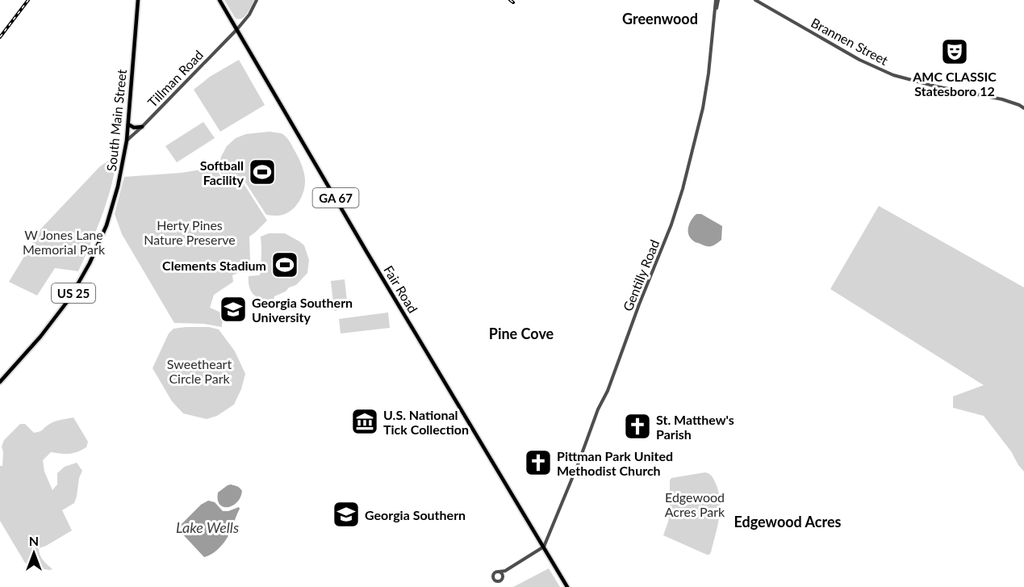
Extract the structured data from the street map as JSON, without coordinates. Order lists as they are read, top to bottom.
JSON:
{
  "streets": {
    "main road": [
      "South Main Street",
      "GA 67",
      "Fair Road",
      "US 25"
    ],
    "street": ["Brannen Street", "Tillman Road", "Gentilly Road"]
  },
  "crossings": [
    ["Tillman Road", "South Main Street"],
    ["Tillman Road", "Fair Road"],
    ["Gentilly Road", "Fair Road"]
  ],
  "districts": ["Greenwood", "Pine Cove", "Edgewood Acres"],
  "water": ["Lake Wells"],
  "parks": [
    "Herty Pines Nature Preserve",
    "W Jones Lane Memorial Park",
    "Sweetheart Circle Park",
    "Edgewood Acres Park"
  ],
  "places": {
    "theatre": ["AMC CLASSIC Statesboro 12"],
    "sports": ["Softball Facility", "Clements Stadium"],
    "school or university": ["Georgia Southern University", "Georgia Southern"],
    "museum": ["U.S. National Tick Collection"],
    "church": ["St. Matthew's Parish", "Pittman Park United Methodist Church"]
  },
  "north": "top"
}
